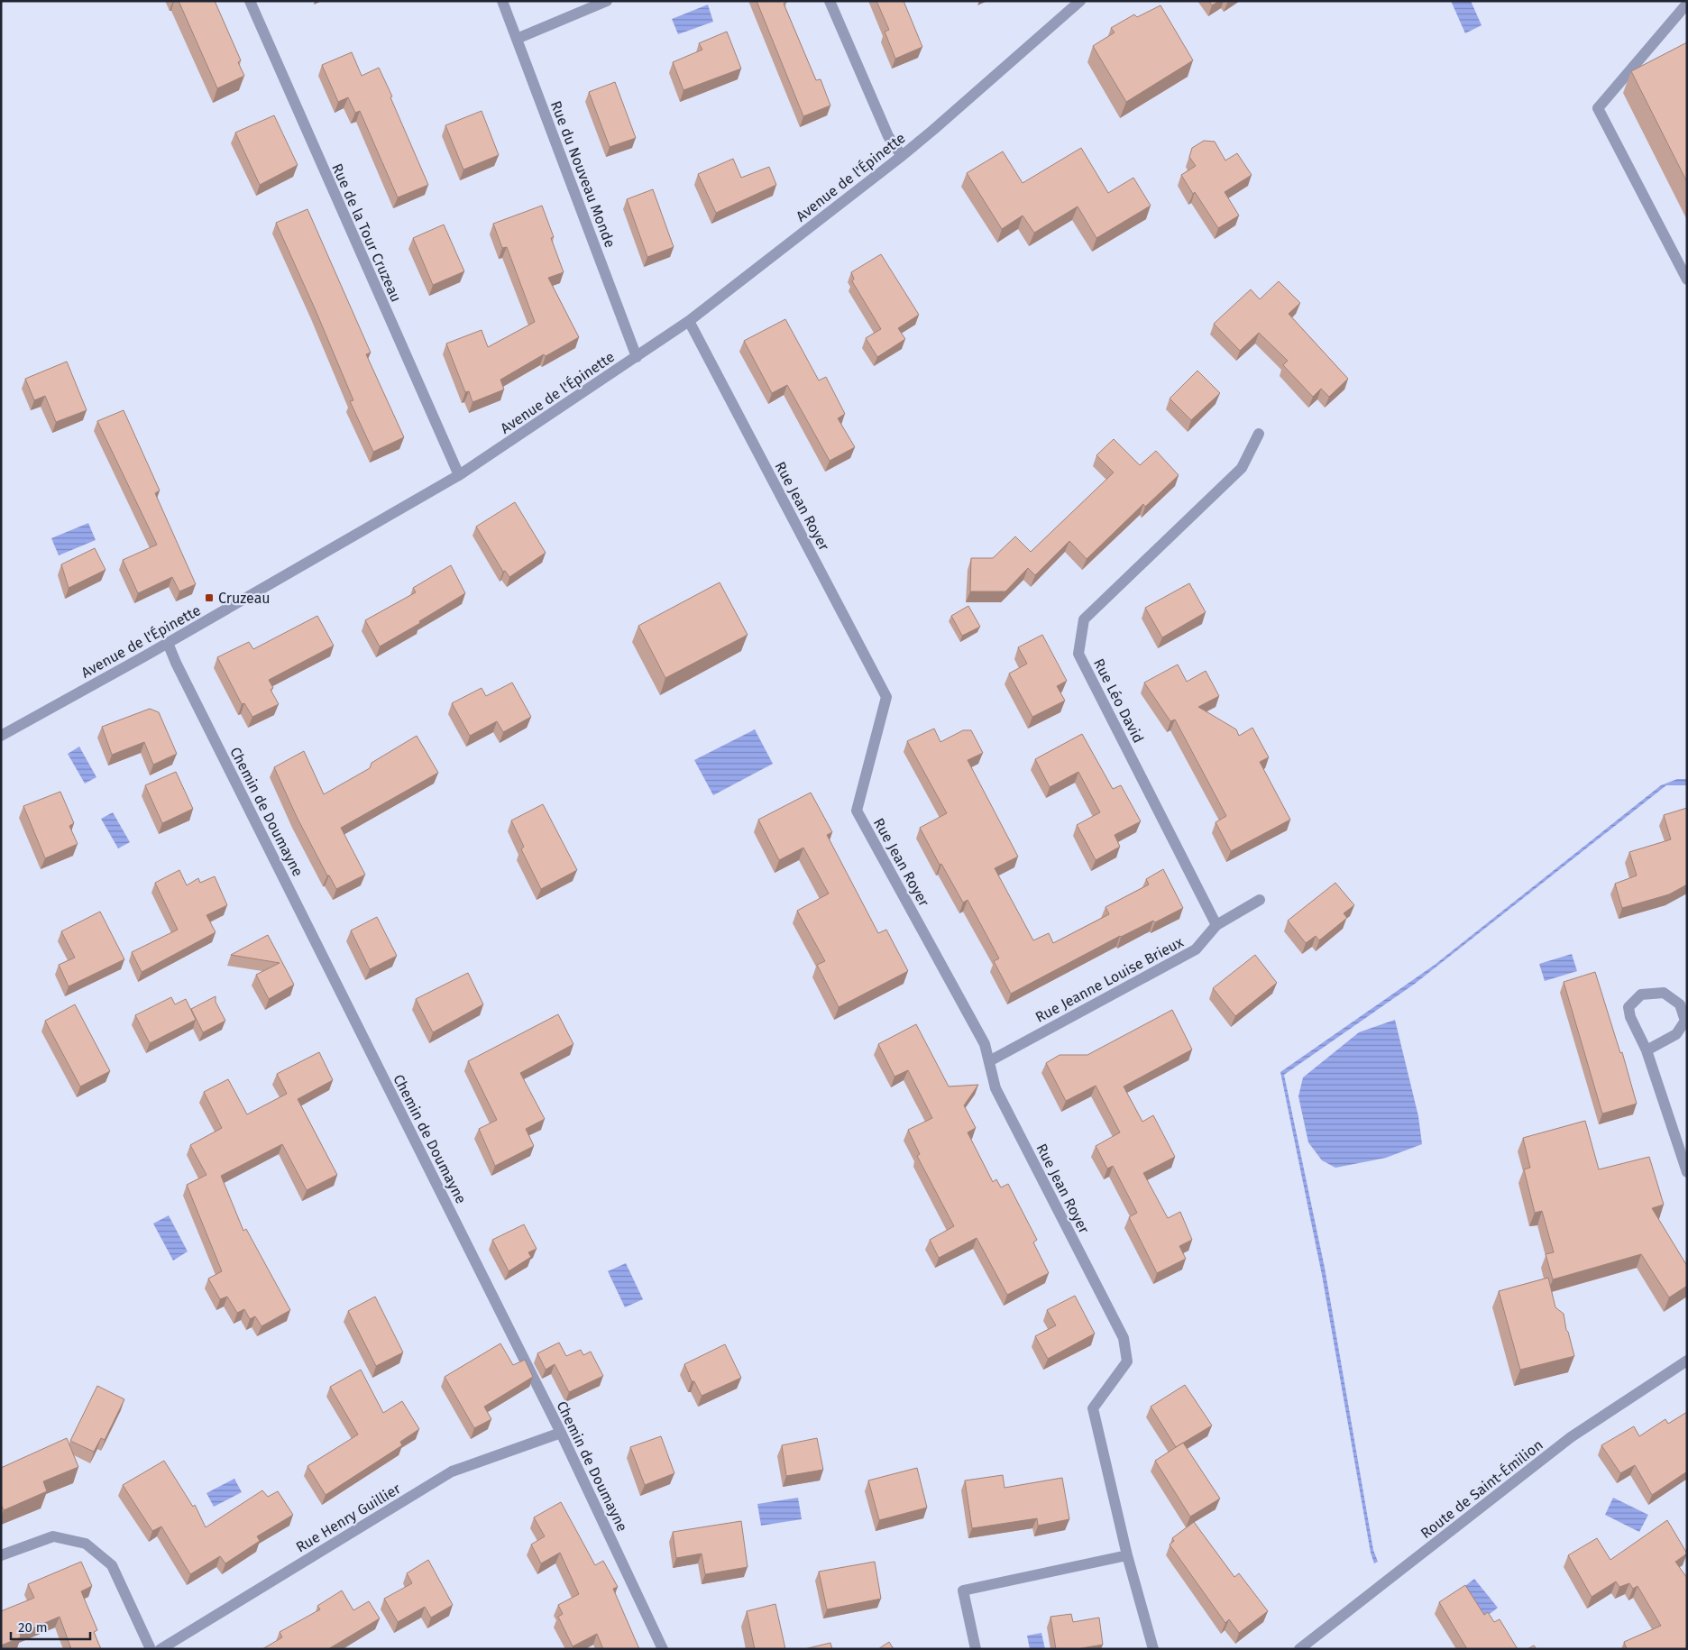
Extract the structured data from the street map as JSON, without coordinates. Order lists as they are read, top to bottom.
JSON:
{
  "streets": {
    "street": [
      "Rue du Nouveau Monde",
      "Avenue de l'Épinette",
      "Rue de la Tour Cruzeau",
      "Rue Jean Royer",
      "Rue Léo David",
      "Chemin de Doumayne",
      "Rue Jeanne Louise Brieux",
      "Route de Saint-Émilion",
      "Rue Henry Guillier"
    ]
  },
  "crossings": [
    ["Rue du Nouveau Monde", "Avenue de l'Épinette"],
    ["Avenue de l'Épinette", "Rue de la Tour Cruzeau"],
    ["Avenue de l'Épinette", "Rue Jean Royer"],
    ["Avenue de l'Épinette", "Chemin de Doumayne"],
    ["Rue Jean Royer", "Rue Jeanne Louise Brieux"],
    ["Rue Léo David", "Rue Jeanne Louise Brieux"],
    ["Chemin de Doumayne", "Rue Henry Guillier"]
  ],
  "places": {
    "transit": ["Cruzeau"]
  },
  "scale_bar": "20 m"
}
